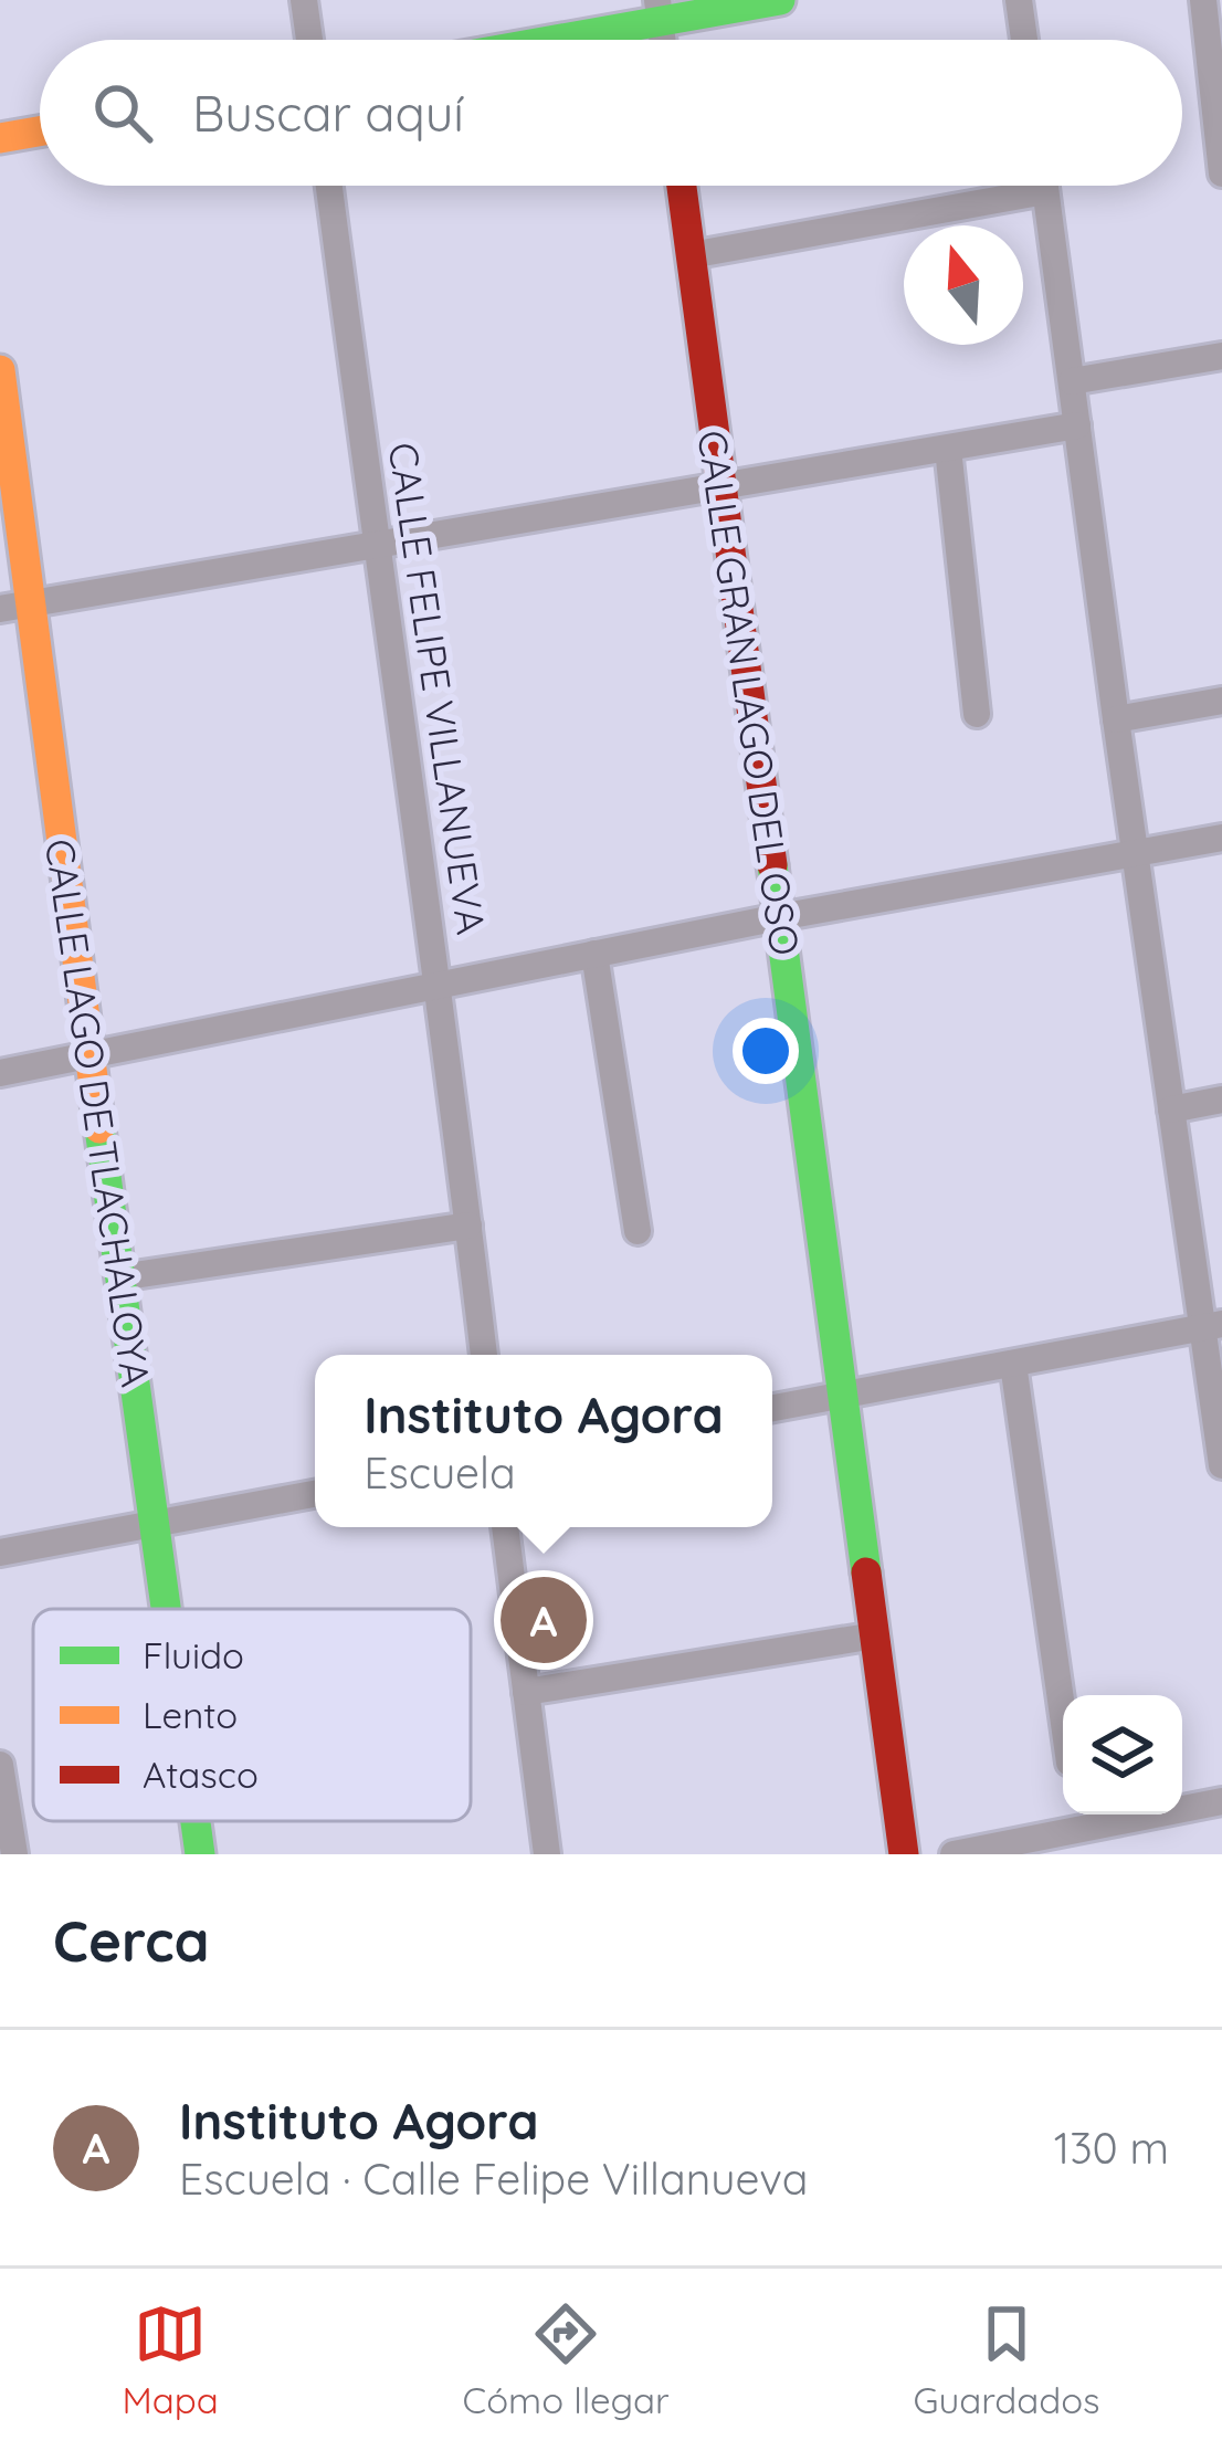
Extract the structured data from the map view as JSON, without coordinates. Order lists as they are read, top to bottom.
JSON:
{
  "streets": {
    "street": ["CALLE FELIPE VILLANUEVA", "CALLE GRAN LAGO DEL OSO", "CALLE LAGO DE TLACHALOYA"]
  },
  "legend": ["Fluido", "Lento", "Atasco"],
  "north": "top",
  "page": {
    "search": "Buscar aquí",
    "popup": ["Instituto Agora", "Escuela"],
    "pins": "A",
    "heading": "Cerca",
    "list": [
      {
        "mark": "A",
        "name": "Instituto Agora",
        "note": "Escuela · Calle Felipe Villanueva",
        "value": "130 m"
      }
    ],
    "nav": ["Mapa", "Cómo llegar", "Guardados"]
  }
}
